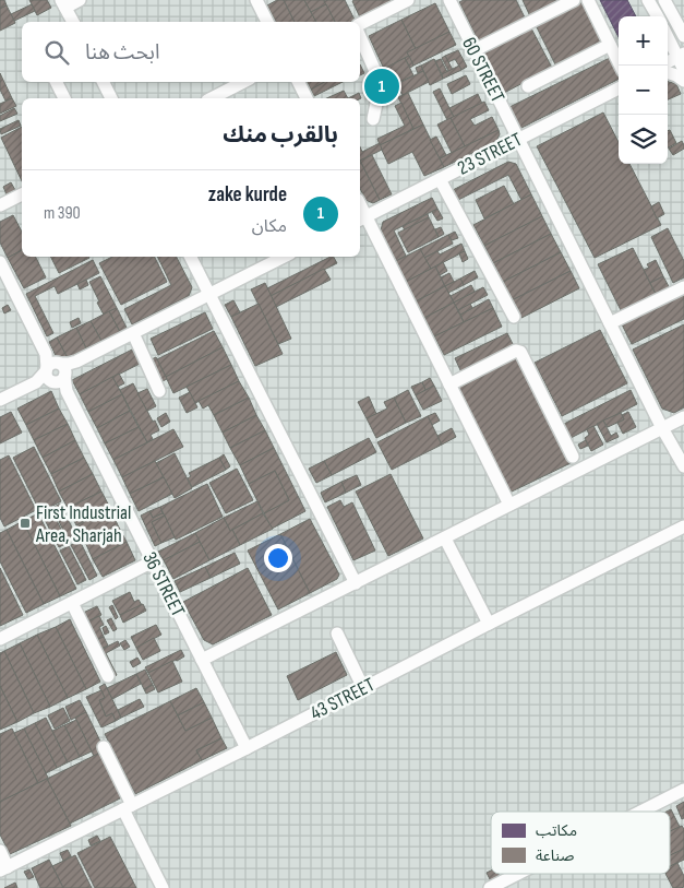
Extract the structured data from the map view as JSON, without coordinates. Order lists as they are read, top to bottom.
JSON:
{
  "streets": {
    "street": [
      "60 STREET",
      "23 STREET",
      "36 STREET",
      "43 STREET"
    ]
  },
  "crossings": [
    ["60 STREET", "23 STREET"],
    ["36 STREET", "43 STREET"]
  ],
  "places": {
    "transit": ["First Industrial Area, Sharjah"]
  },
  "legend": ["مكاتب", "صناعة"],
  "page": {
    "map_buttons": ["+", "−"],
    "search": "ابحث هنا",
    "pins": "1",
    "heading": "بالقرب منك",
    "list": [
      {
        "mark": "1",
        "name": "zake kurde",
        "note": "مكان",
        "value": "390 m"
      }
    ]
  }
}
